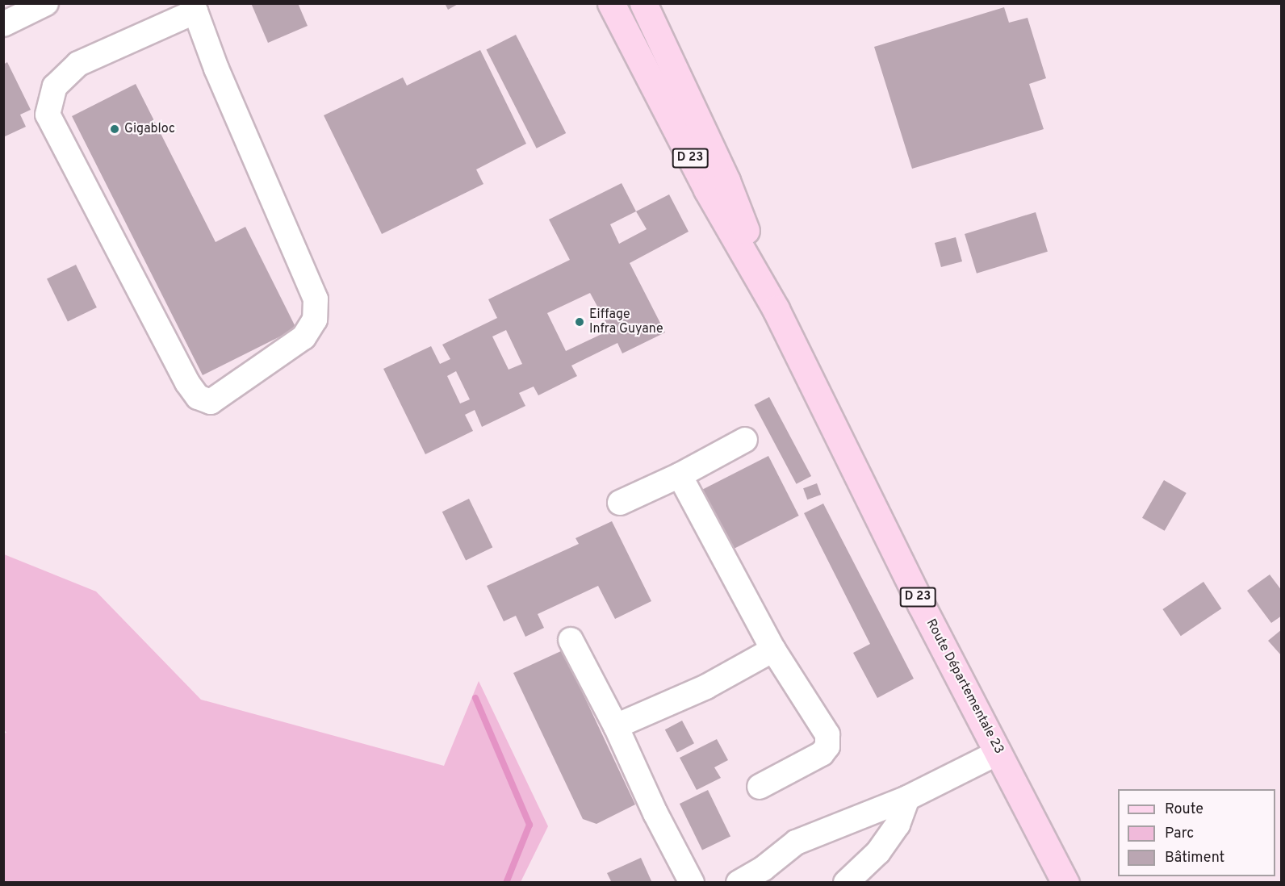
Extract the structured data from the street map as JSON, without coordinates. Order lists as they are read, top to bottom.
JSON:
{
  "streets": {
    "main road": ["D 23", "Route Départementale 23"]
  },
  "crossings": [
    ["D 23", "Route Départementale 23"]
  ],
  "places": ["Gigabloc", "Eiffage Infra Guyane"],
  "legend": ["Route", "Parc", "Bâtiment"]
}
